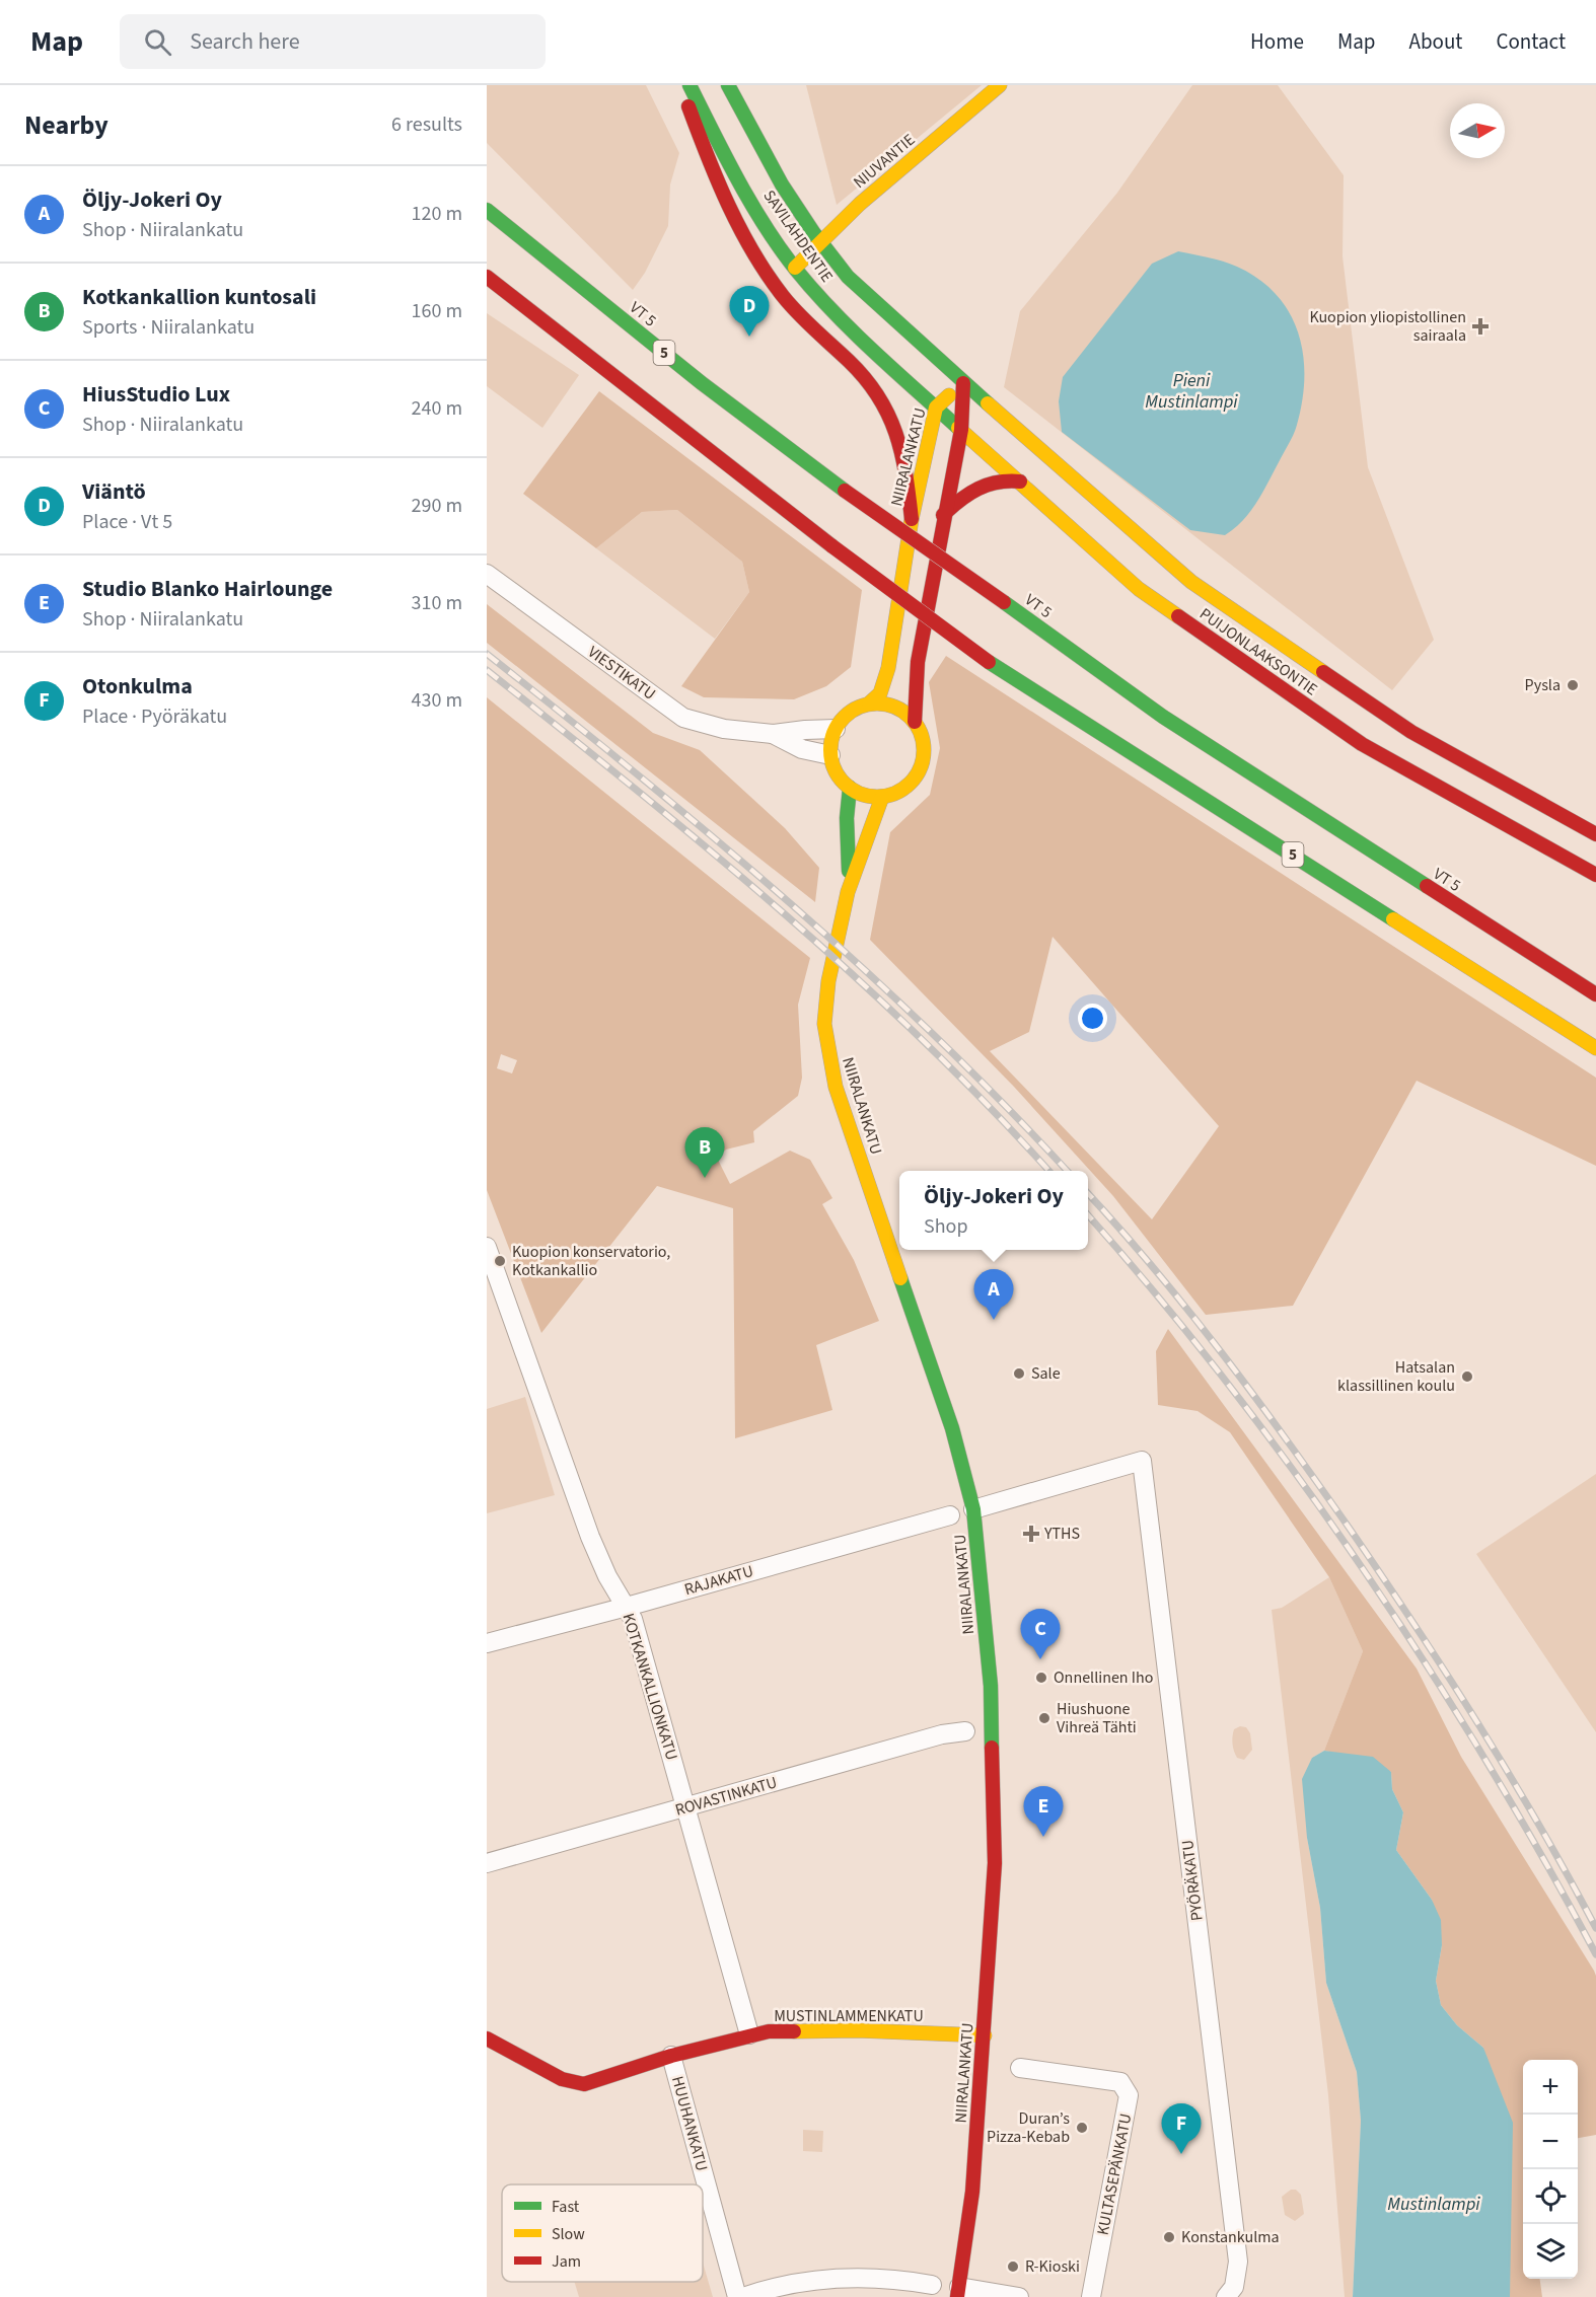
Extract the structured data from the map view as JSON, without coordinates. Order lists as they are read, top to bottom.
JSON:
{
  "streets": {
    "main road": [
      "NIUVANTIE",
      "SAVILAHDENTIE",
      "VT 5",
      "5",
      "NIIRALANKATU",
      "PUIJONLAAKSONTIE",
      "MUSTINLAMMENKATU"
    ],
    "street": [
      "VIESTIKATU",
      "RAJAKATU",
      "KOTKANKALLIONKATU",
      "ROVASTINKATU",
      "PYÖRÄKATU",
      "HUUHANKATU",
      "KULTASEPÄNKATU"
    ]
  },
  "crossings": [
    ["NIUVANTIE", "SAVILAHDENTIE"],
    ["SAVILAHDENTIE", "NIIRALANKATU"],
    ["SAVILAHDENTIE", "PUIJONLAAKSONTIE"],
    ["NIIRALANKATU", "PUIJONLAAKSONTIE"],
    ["NIIRALANKATU", "VIESTIKATU"],
    ["NIIRALANKATU", "PYÖRÄKATU"],
    ["NIIRALANKATU", "MUSTINLAMMENKATU"],
    ["RAJAKATU", "KOTKANKALLIONKATU"],
    ["KOTKANKALLIONKATU", "ROVASTINKATU"],
    ["KOTKANKALLIONKATU", "MUSTINLAMMENKATU"],
    ["MUSTINLAMMENKATU", "HUUHANKATU"]
  ],
  "water": ["Pieni Mustinlampi", "Mustinlampi"],
  "places": {
    "health": ["Kuopion yliopistollinen sairaala", "YTHS"],
    "other": [
      "Pysla",
      "Kuopion konservatorio, Kotkankallio",
      "Sale",
      "Hatsalan klassillinen koulu",
      "Onnellinen Iho",
      "Hiushuone Vihreä Tähti",
      "Duran’s Pizza-Kebab",
      "Konstankulma",
      "R-Kioski"
    ]
  },
  "legend": ["Fast", "Slow", "Jam"],
  "north": "right",
  "page": {
    "header": "Map",
    "search": "Search here",
    "nav": [
      "Home",
      "Map",
      "About",
      "Contact"
    ],
    "heading": ["Nearby", "6 results"],
    "list": [
      {
        "mark": "A",
        "name": "Öljy-Jokeri Oy",
        "note": "Shop · Niiralankatu",
        "value": "120 m"
      },
      {
        "mark": "B",
        "name": "Kotkankallion kuntosali",
        "note": "Sports · Niiralankatu",
        "value": "160 m"
      },
      {
        "mark": "C",
        "name": "HiusStudio Lux",
        "note": "Shop · Niiralankatu",
        "value": "240 m"
      },
      {
        "mark": "D",
        "name": "Viäntö",
        "note": "Place · Vt 5",
        "value": "290 m"
      },
      {
        "mark": "E",
        "name": "Studio Blanko Hairlounge",
        "note": "Shop · Niiralankatu",
        "value": "310 m"
      },
      {
        "mark": "F",
        "name": "Otonkulma",
        "note": "Place · Pyöräkatu",
        "value": "430 m"
      }
    ],
    "pins": [
      "D",
      "B",
      "A",
      "C",
      "E",
      "F"
    ],
    "popup": ["Öljy-Jokeri Oy", "Shop"],
    "map_buttons": ["+", "−"]
  }
}
